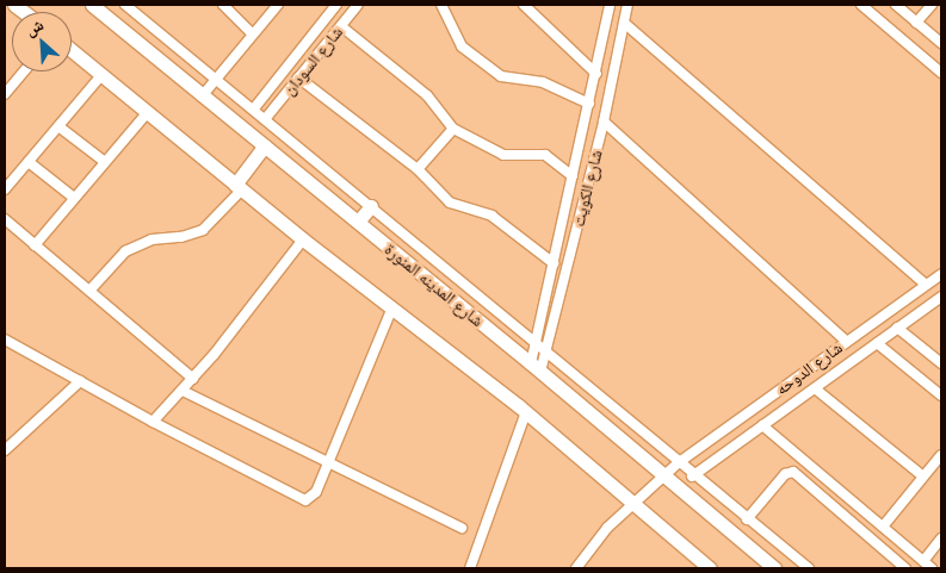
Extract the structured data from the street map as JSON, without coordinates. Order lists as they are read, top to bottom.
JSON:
{
  "streets": {
    "main road": ["شارع المدينه المنورة"],
    "street": ["شارع السودان", "شارع الكويت", "شارع الدوحه"]
  },
  "crossings": [
    ["شارع الكويت", "شارع المدينه المنورة"],
    ["شارع المدينه المنورة", "شارع الدوحه"]
  ],
  "north": "top left"
}
